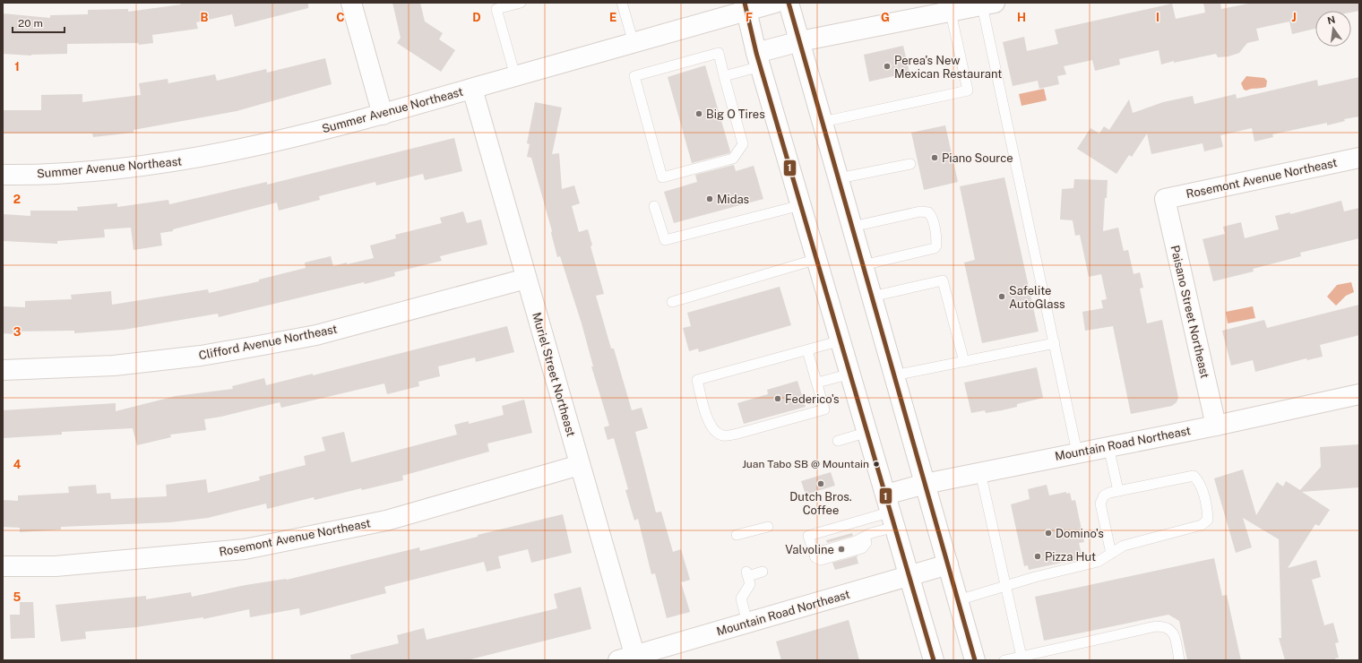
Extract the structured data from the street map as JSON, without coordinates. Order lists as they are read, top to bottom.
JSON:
{
  "streets": {
    "street": [
      "Summer Avenue Northeast",
      "Rosemont Avenue Northeast",
      "Paisano Street Northeast",
      "Clifford Avenue Northeast",
      "Muriel Street Northeast",
      "Mountain Road Northeast"
    ]
  },
  "crossings": [
    ["Summer Avenue Northeast", "Muriel Street Northeast"],
    ["Rosemont Avenue Northeast", "Paisano Street Northeast"],
    ["Rosemont Avenue Northeast", "Muriel Street Northeast"],
    ["Paisano Street Northeast", "Mountain Road Northeast"],
    ["Clifford Avenue Northeast", "Muriel Street Northeast"],
    ["Muriel Street Northeast", "Mountain Road Northeast"]
  ],
  "places": [
    "Perea's New Mexican Restaurant",
    "Big O Tires",
    "Piano Source",
    "Midas",
    "Safelite AutoGlass",
    "Federico's",
    "Juan Tabo SB @ Mountain",
    "Dutch Bros. Coffee",
    "Domino's",
    "Valvoline",
    "Pizza Hut"
  ],
  "lines": ["transit line 1"],
  "scale_bar": "20 m",
  "north": "top",
  "grid": {
    "columns": [
      "B",
      "C",
      "D",
      "E",
      "F",
      "G",
      "H",
      "I",
      "J"
    ],
    "rows": [
      "1",
      "2",
      "3",
      "4",
      "5"
    ]
  }
}
